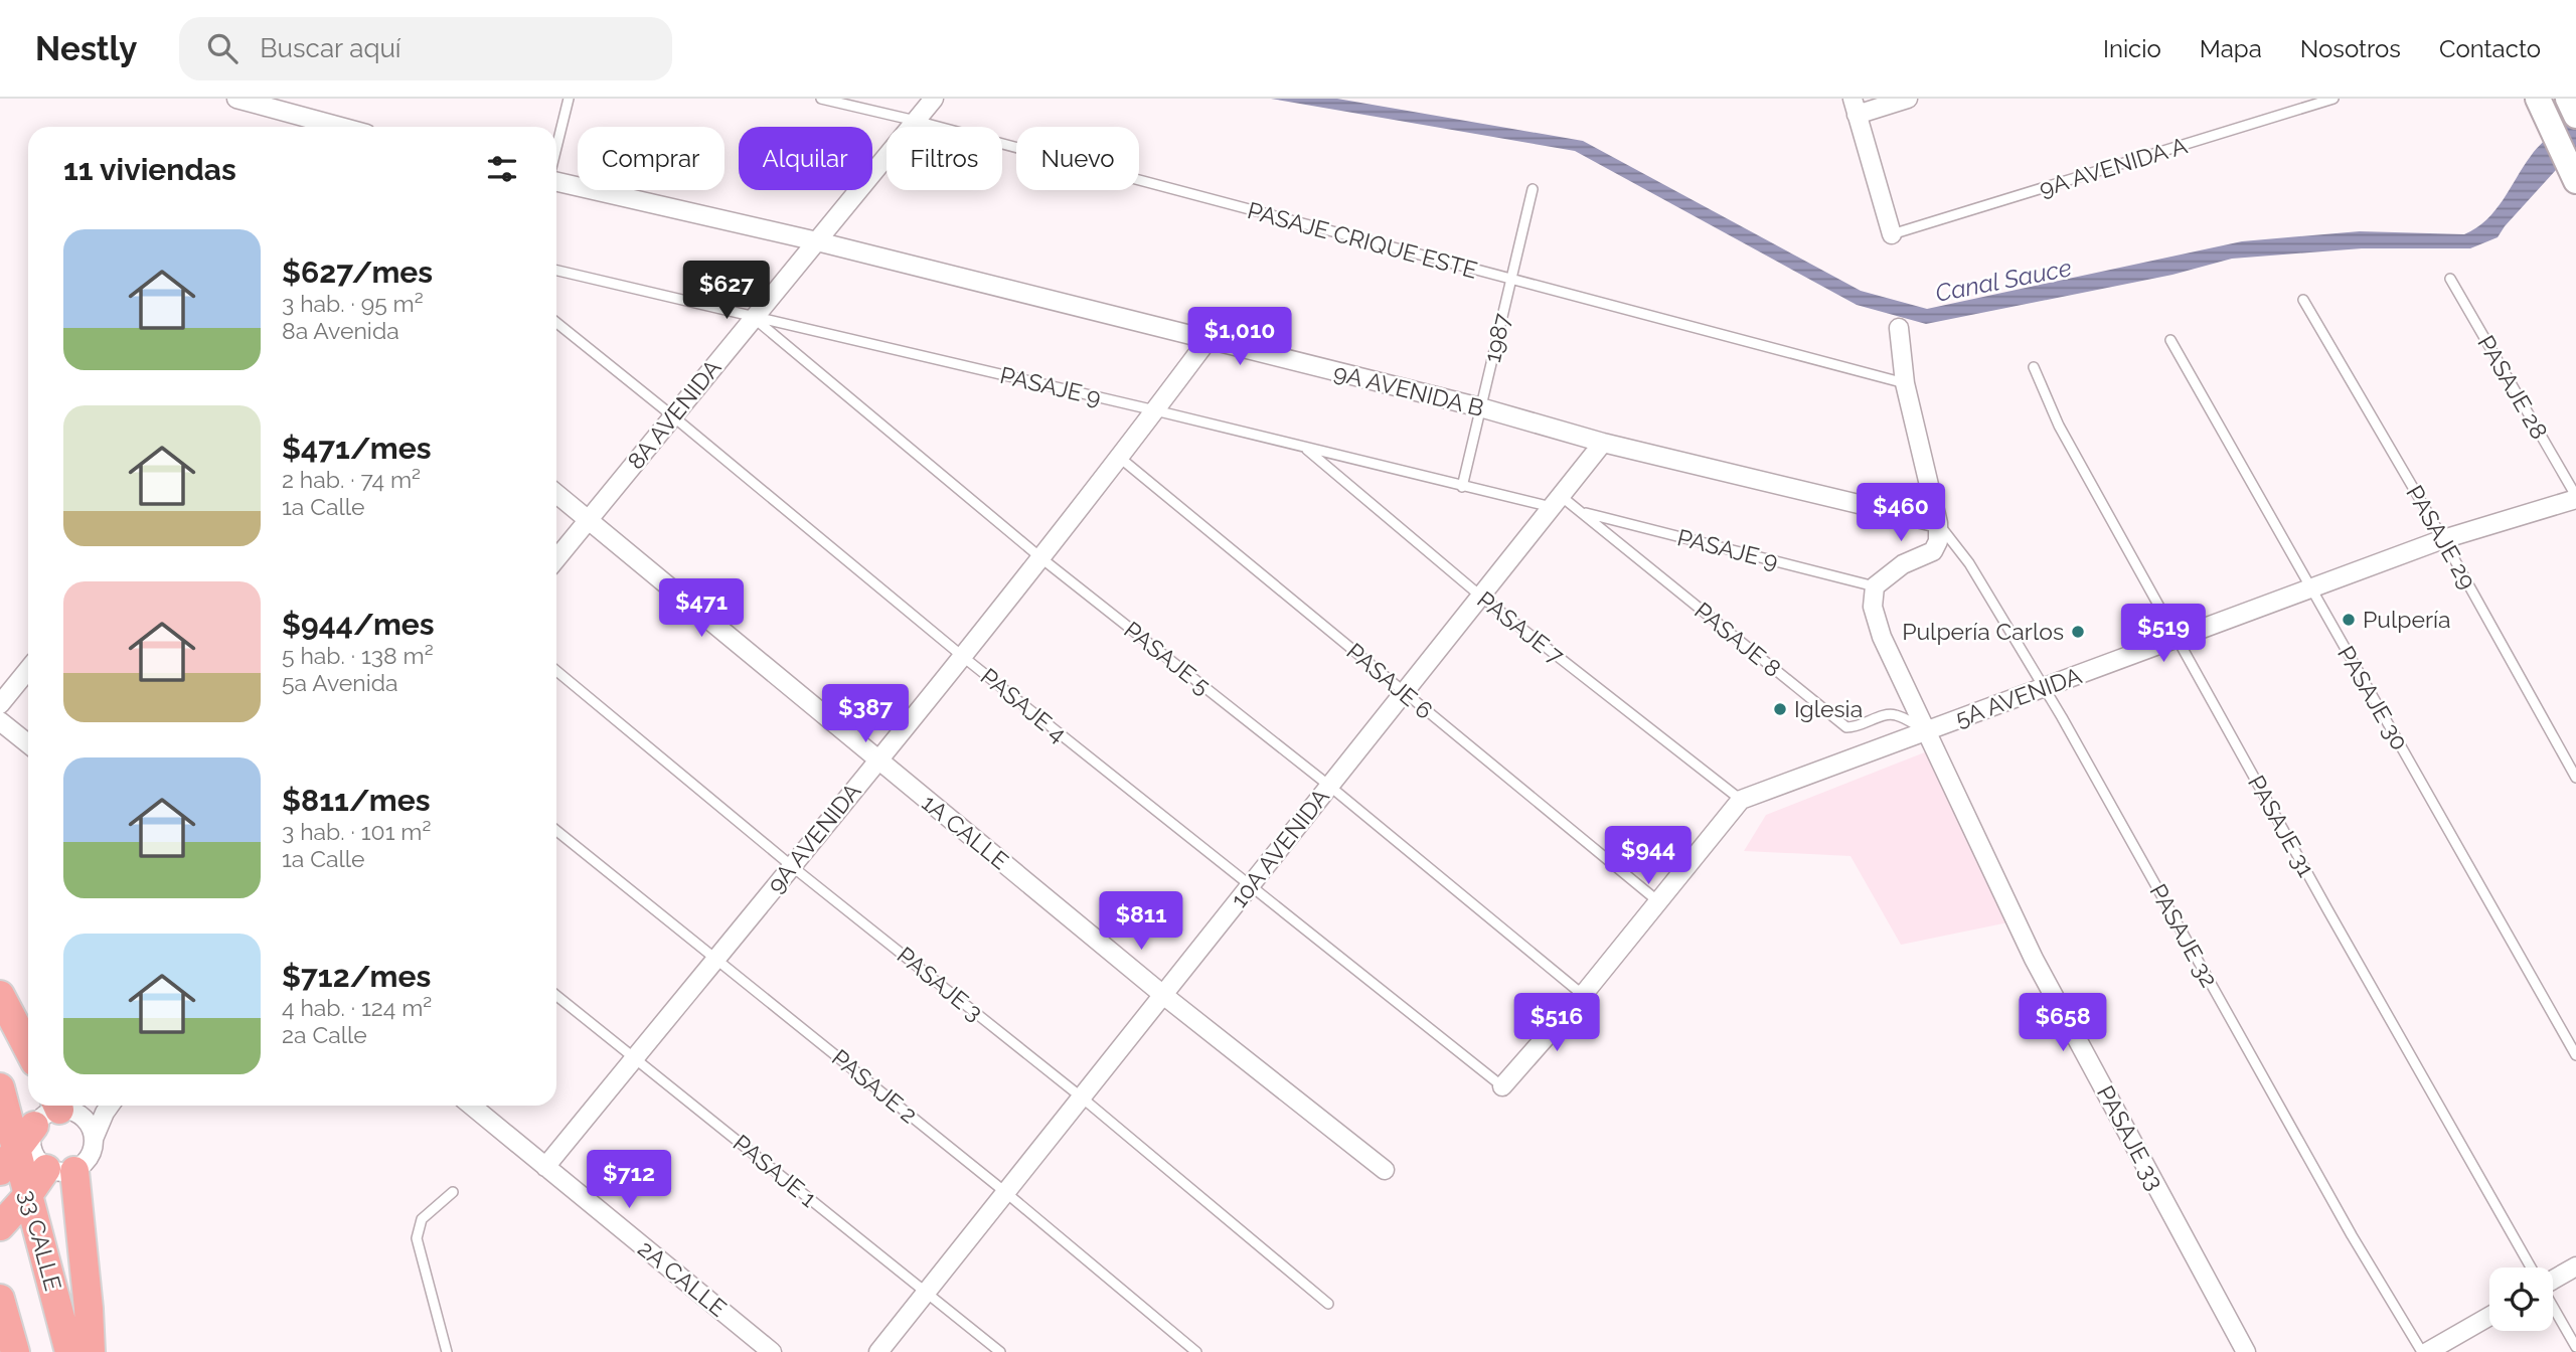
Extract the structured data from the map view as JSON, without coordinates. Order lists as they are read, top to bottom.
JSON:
{
  "streets": {
    "main road": ["33 CALLE"],
    "street": [
      "9A AVENIDA B",
      "8A AVENIDA",
      "5A AVENIDA",
      "1A CALLE",
      "9A AVENIDA",
      "10A AVENIDA",
      "PASAJE 33",
      "2A CALLE"
    ],
    "lane": [
      "9A AVENIDA A",
      "PASAJE CRIQUE ESTE",
      "1987",
      "PASAJE 9",
      "PASAJE 28",
      "PASAJE 29",
      "PASAJE 7",
      "PASAJE 8",
      "PASAJE 5",
      "PASAJE 6",
      "PASAJE 30",
      "PASAJE 4",
      "PASAJE 31",
      "PASAJE 32",
      "PASAJE 3",
      "PASAJE 2",
      "PASAJE 1"
    ]
  },
  "crossings": [
    ["PASAJE CRIQUE ESTE", "1987"],
    ["PASAJE CRIQUE ESTE", "8A AVENIDA"],
    ["1987", "PASAJE 9"],
    ["1987", "9A AVENIDA B"],
    ["PASAJE 9", "8A AVENIDA"],
    ["PASAJE 9", "PASAJE 7"],
    ["PASAJE 9", "PASAJE 8"],
    ["PASAJE 9", "PASAJE 5"],
    ["PASAJE 9", "9A AVENIDA"],
    ["PASAJE 9", "10A AVENIDA"],
    ["PASAJE 9", "PASAJE 33"],
    ["PASAJE 28", "5A AVENIDA"],
    ["9A AVENIDA B", "8A AVENIDA"],
    ["9A AVENIDA B", "9A AVENIDA"],
    ["9A AVENIDA B", "10A AVENIDA"],
    ["9A AVENIDA B", "PASAJE 32"],
    ["8A AVENIDA", "PASAJE 5"],
    ["8A AVENIDA", "PASAJE 4"],
    ["8A AVENIDA", "1A CALLE"],
    ["PASAJE 29", "5A AVENIDA"],
    ["PASAJE 7", "5A AVENIDA"],
    ["PASAJE 7", "10A AVENIDA"],
    ["PASAJE 8", "5A AVENIDA"],
    ["PASAJE 8", "10A AVENIDA"],
    ["PASAJE 8", "PASAJE 33"],
    ["PASAJE 5", "9A AVENIDA"],
    ["PASAJE 5", "10A AVENIDA"],
    ["PASAJE 6", "9A AVENIDA"],
    ["PASAJE 6", "10A AVENIDA"],
    ["5A AVENIDA", "PASAJE 30"],
    ["5A AVENIDA", "PASAJE 31"],
    ["5A AVENIDA", "PASAJE 32"],
    ["5A AVENIDA", "PASAJE 33"],
    ["PASAJE 4", "9A AVENIDA"],
    ["PASAJE 4", "10A AVENIDA"],
    ["1A CALLE", "9A AVENIDA"],
    ["1A CALLE", "10A AVENIDA"],
    ["9A AVENIDA", "PASAJE 3"],
    ["9A AVENIDA", "PASAJE 2"],
    ["9A AVENIDA", "PASAJE 1"],
    ["9A AVENIDA", "2A CALLE"],
    ["10A AVENIDA", "PASAJE 3"],
    ["10A AVENIDA", "PASAJE 2"],
    ["10A AVENIDA", "PASAJE 1"]
  ],
  "water": ["Canal Sauce"],
  "places": ["Pulpería", "Pulpería Carlos", "Iglesia"],
  "page": {
    "header": "Nestly",
    "search": "Buscar aquí",
    "nav": [
      "Inicio",
      "Mapa",
      "Nosotros",
      "Contacto"
    ],
    "chip": [
      "Comprar",
      "Alquilar",
      "Filtros",
      "Nuevo"
    ],
    "heading": "11 viviendas",
    "list": [
      {
        "name": "$627/mes",
        "note": "3 hab. · 95 m² · 8a Avenida"
      },
      {
        "name": "$471/mes",
        "note": "2 hab. · 74 m² · 1a Calle"
      },
      {
        "name": "$944/mes",
        "note": "5 hab. · 138 m² · 5a Avenida"
      },
      {
        "name": "$811/mes",
        "note": "3 hab. · 101 m² · 1a Calle"
      },
      {
        "name": "$712/mes",
        "note": "4 hab. · 124 m² · 2a Calle"
      }
    ],
    "price": [
      "$627",
      "$1,010",
      "$460",
      "$471",
      "$519",
      "$387",
      "$944",
      "$811",
      "$516",
      "$658",
      "$712"
    ]
  }
}
